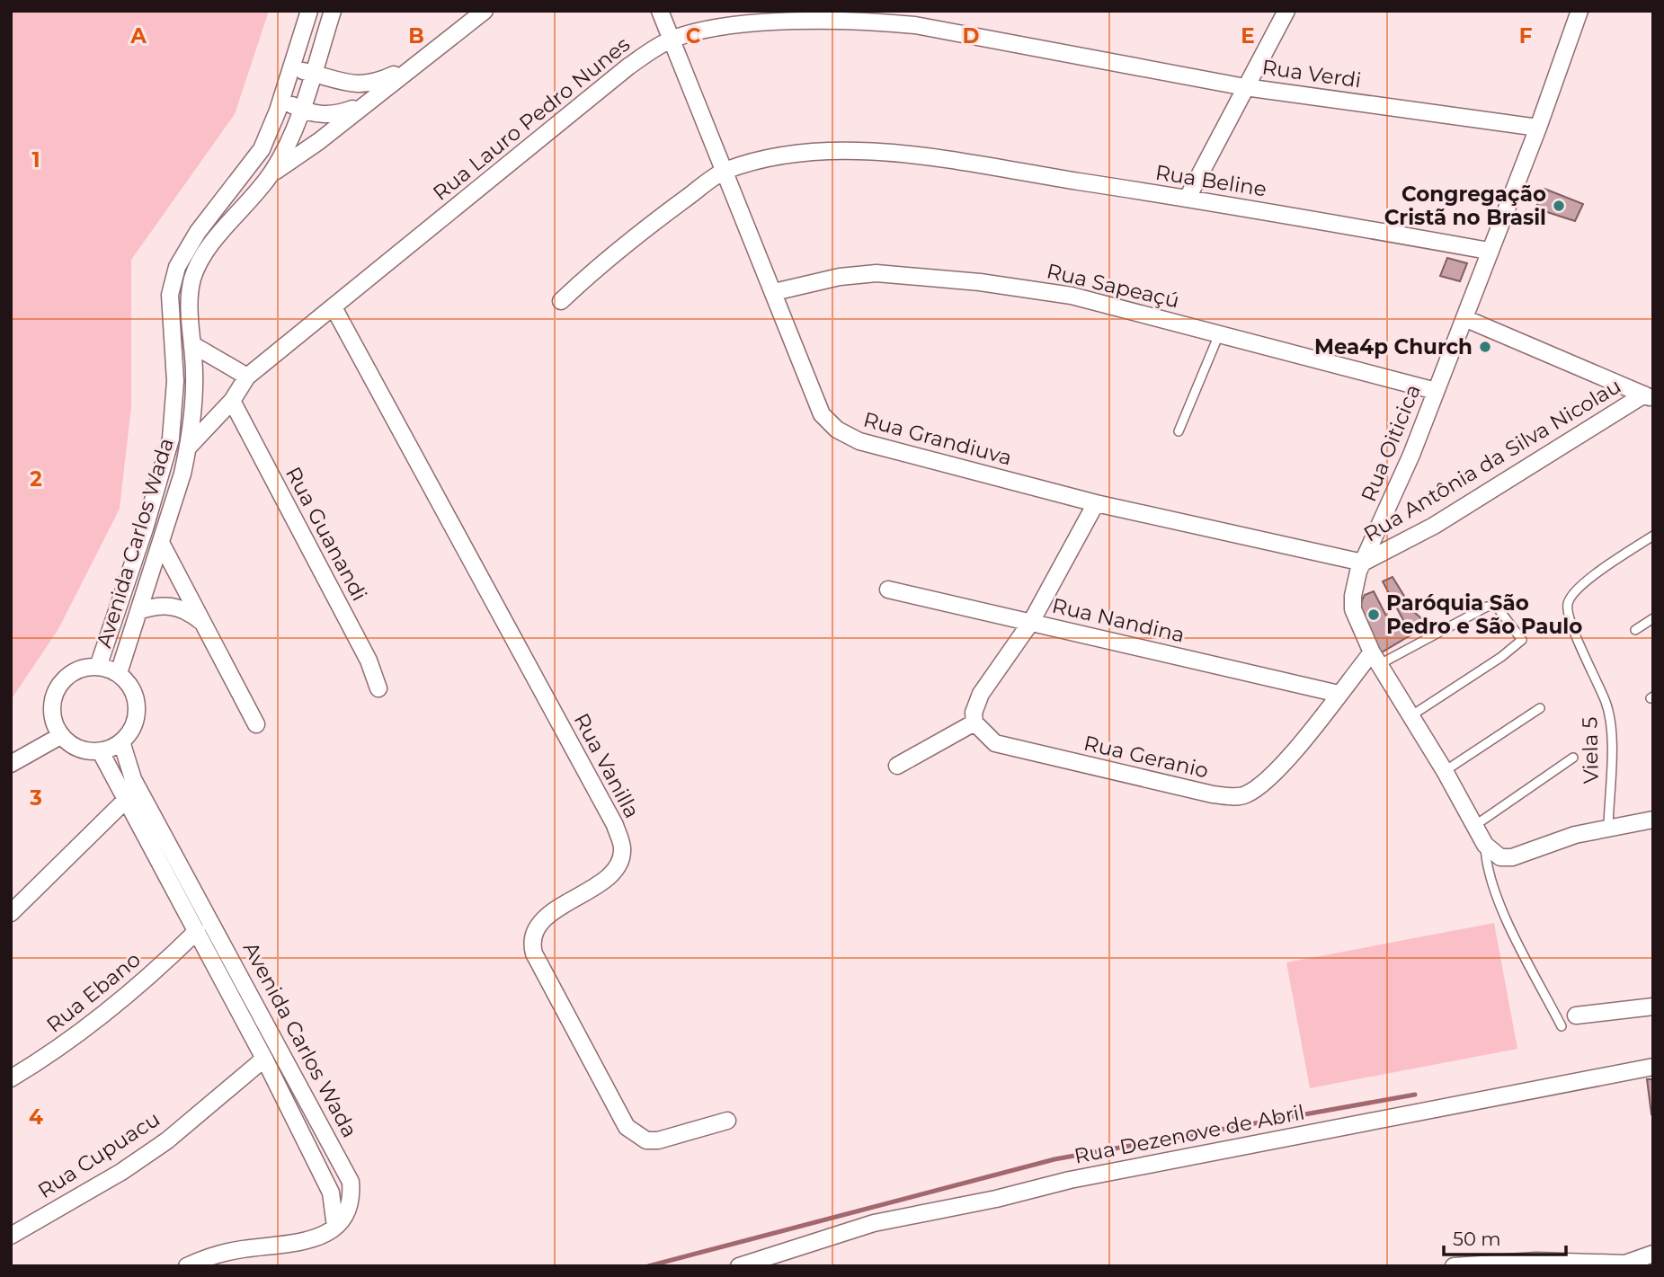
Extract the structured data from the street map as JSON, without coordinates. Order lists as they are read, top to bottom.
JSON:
{
  "streets": {
    "street": [
      "Rua Verdi",
      "Rua Lauro Pedro Nunes",
      "Rua Beline",
      "Rua Sapeaçú",
      "Rua Grandiuva",
      "Rua Oiticica",
      "Rua Antônia da Silva Nicolau",
      "Rua Guanandi",
      "Avenida Carlos Wada",
      "Rua Nandina",
      "Rua Geranio",
      "Rua Vanilla",
      "Rua Ebano",
      "Rua Dezenove de Abril",
      "Rua Cupuacu"
    ],
    "lane": ["Viela 5"]
  },
  "crossings": [
    ["Rua Verdi", "Rua Lauro Pedro Nunes"],
    ["Rua Verdi", "Rua Oiticica"],
    ["Rua Lauro Pedro Nunes", "Rua Grandiuva"],
    ["Rua Lauro Pedro Nunes", "Rua Guanandi"],
    ["Rua Lauro Pedro Nunes", "Avenida Carlos Wada"],
    ["Rua Lauro Pedro Nunes", "Rua Vanilla"],
    ["Rua Beline", "Rua Grandiuva"],
    ["Rua Beline", "Rua Oiticica"],
    ["Rua Sapeaçú", "Rua Grandiuva"],
    ["Rua Sapeaçú", "Rua Oiticica"],
    ["Rua Grandiuva", "Rua Oiticica"],
    ["Rua Grandiuva", "Rua Antônia da Silva Nicolau"],
    ["Rua Oiticica", "Rua Antônia da Silva Nicolau"],
    ["Rua Oiticica", "Rua Geranio"],
    ["Avenida Carlos Wada", "Rua Ebano"],
    ["Avenida Carlos Wada", "Rua Cupuacu"],
    ["Rua Nandina", "Rua Geranio"]
  ],
  "places": ["Congregação Cristã no Brasil", "Mea4p Church", "Paróquia São Pedro e São Paulo"],
  "scale_bar": "50 m",
  "grid": {
    "columns": [
      "A",
      "B",
      "C",
      "D",
      "E",
      "F"
    ],
    "rows": [
      "1",
      "2",
      "3",
      "4"
    ]
  }
}
